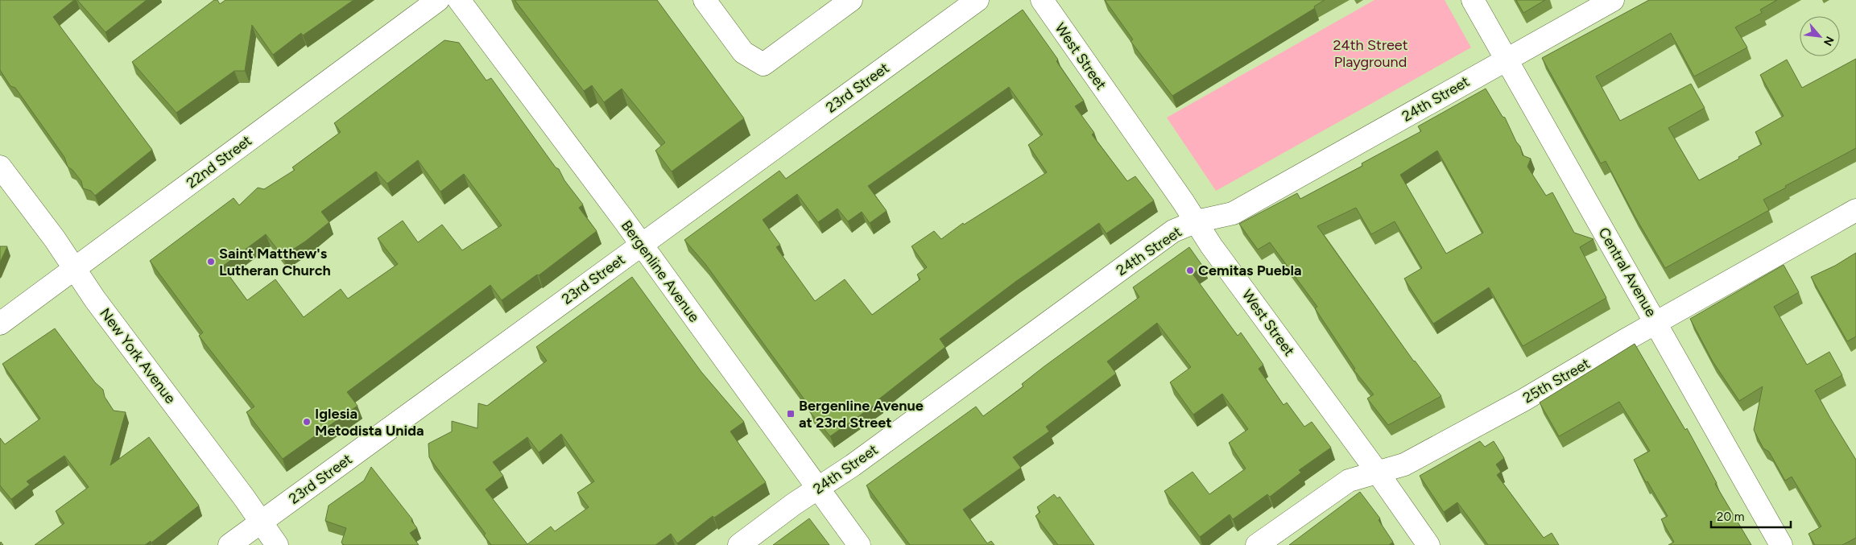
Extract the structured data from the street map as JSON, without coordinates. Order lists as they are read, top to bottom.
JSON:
{
  "streets": {
    "street": [
      "West Street",
      "23rd Street",
      "24th Street",
      "22nd Street",
      "Bergenline Avenue",
      "Central Avenue",
      "New York Avenue",
      "25th Street"
    ]
  },
  "crossings": [
    ["West Street", "24th Street"],
    ["West Street", "25th Street"],
    ["23rd Street", "Bergenline Avenue"],
    ["23rd Street", "New York Avenue"],
    ["24th Street", "Bergenline Avenue"],
    ["24th Street", "Central Avenue"],
    ["22nd Street", "New York Avenue"],
    ["Central Avenue", "25th Street"]
  ],
  "parks": ["24th Street Playground"],
  "places": {
    "other": ["Saint Matthew's Lutheran Church", "Cemitas Puebla", "Iglesia Metodista Unida"],
    "transit": ["Bergenline Avenue at 23rd Street"]
  },
  "scale_bar": "20 m",
  "north": "bottom right"
}
